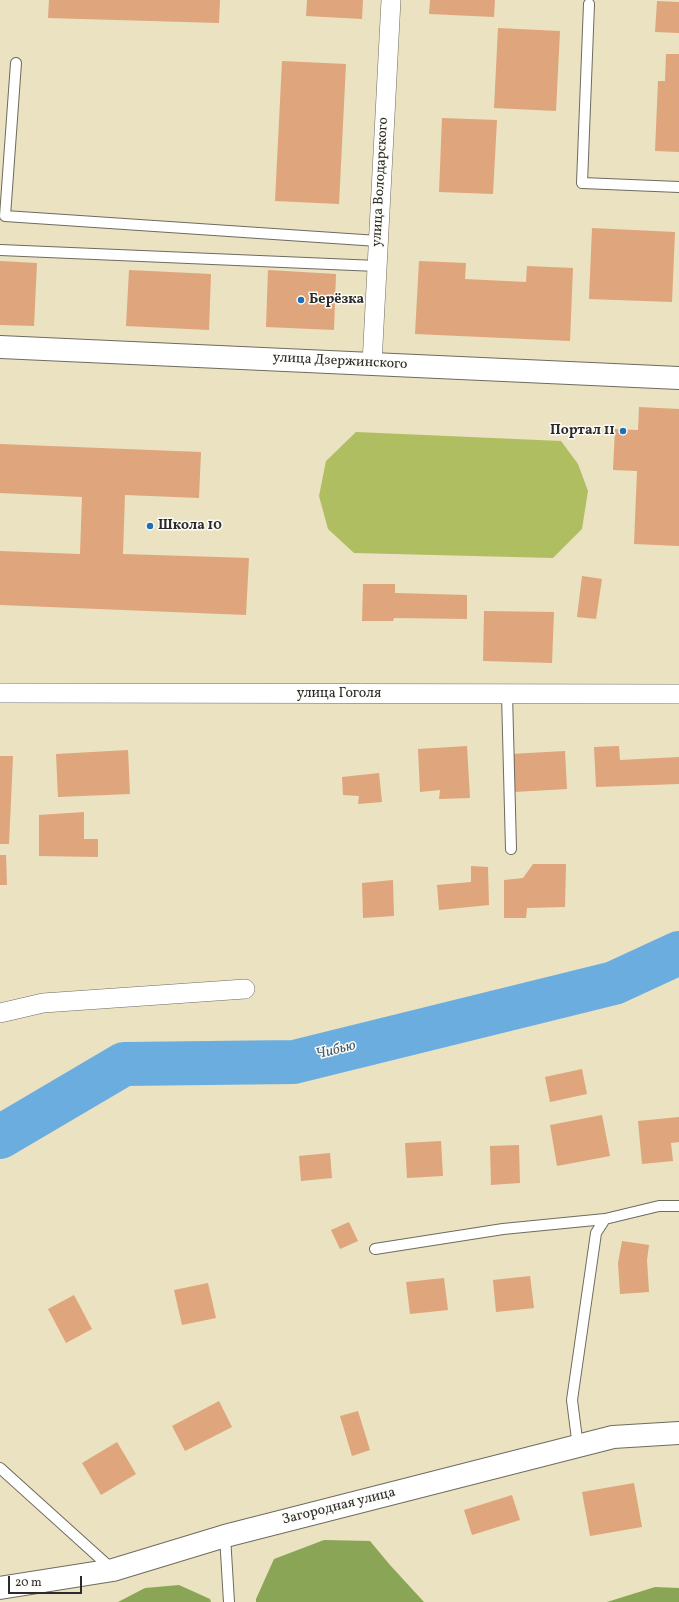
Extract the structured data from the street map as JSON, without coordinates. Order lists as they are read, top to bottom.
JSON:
{
  "streets": {
    "main road": ["улица Дзержинского", "Загородная улица"],
    "street": ["улица Володарского", "улица Гоголя"]
  },
  "crossings": [
    ["улица Володарского", "улица Дзержинского"]
  ],
  "water": ["Чибью"],
  "places": ["Берёзка", "Портал 11", "Школа 10"],
  "scale_bar": "20 m"
}
